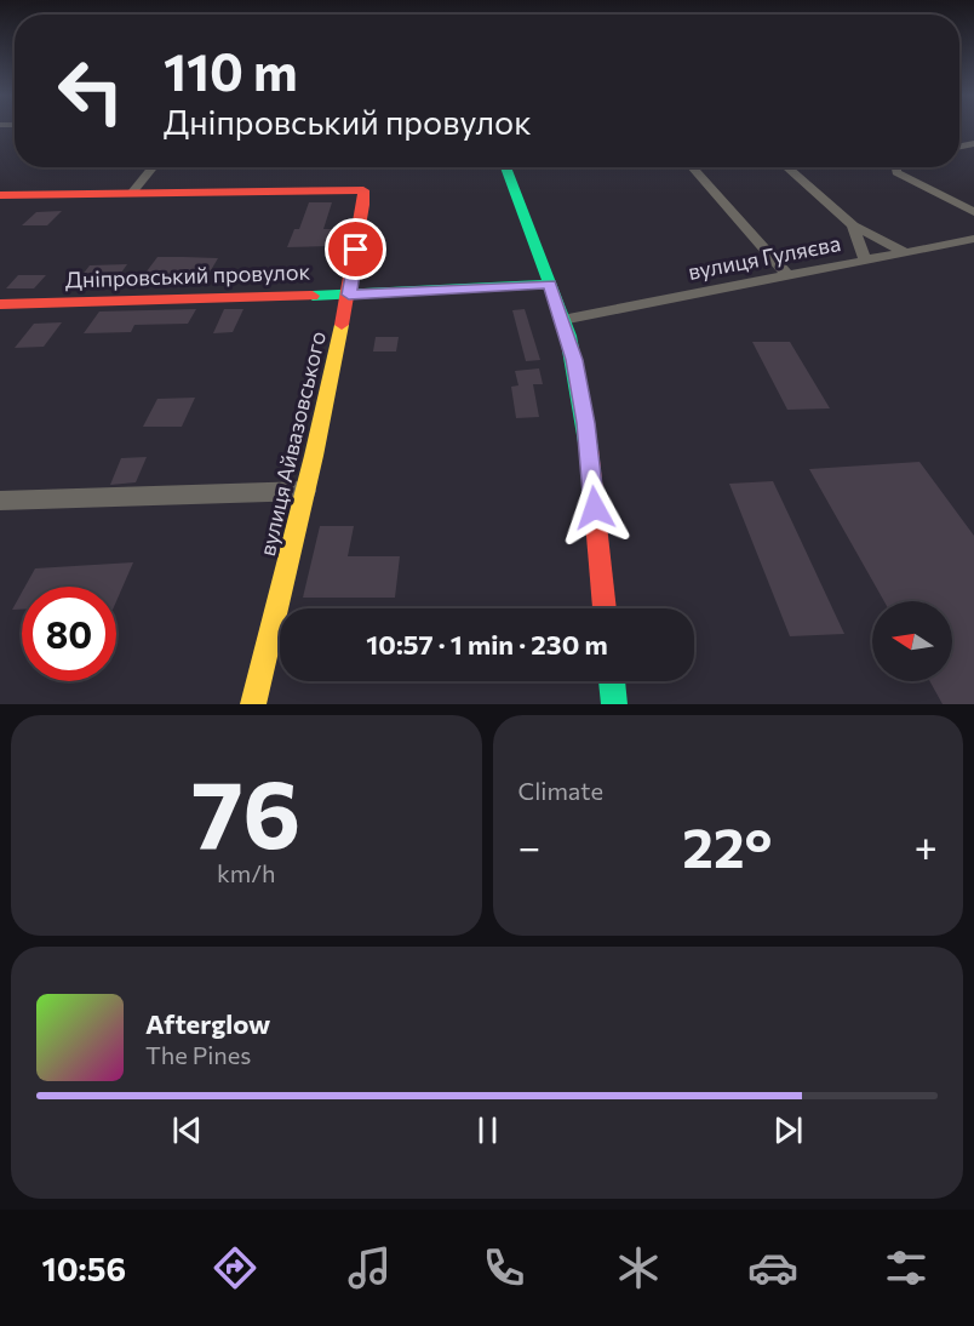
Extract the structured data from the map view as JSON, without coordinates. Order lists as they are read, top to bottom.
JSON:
{
  "streets": {
    "main road": ["Дніпровський провулок", "вулиця Айвазовського"],
    "street": ["вулиця Гуляєва"]
  },
  "crossings": [
    ["Дніпровський провулок", "вулиця Айвазовського"]
  ],
  "north": "left",
  "page": {
    "turn": ["110 m", "Дніпровський провулок"],
    "limit": "80",
    "trip": "10:57 · 1 min · 230 m",
    "tile": [
      ["76", "km/h"],
      "Climate"
    ],
    "heat": ["−", "22°", "+"],
    "song": ["Afterglow", "The Pines"],
    "tabs": "10:56"
  }
}
